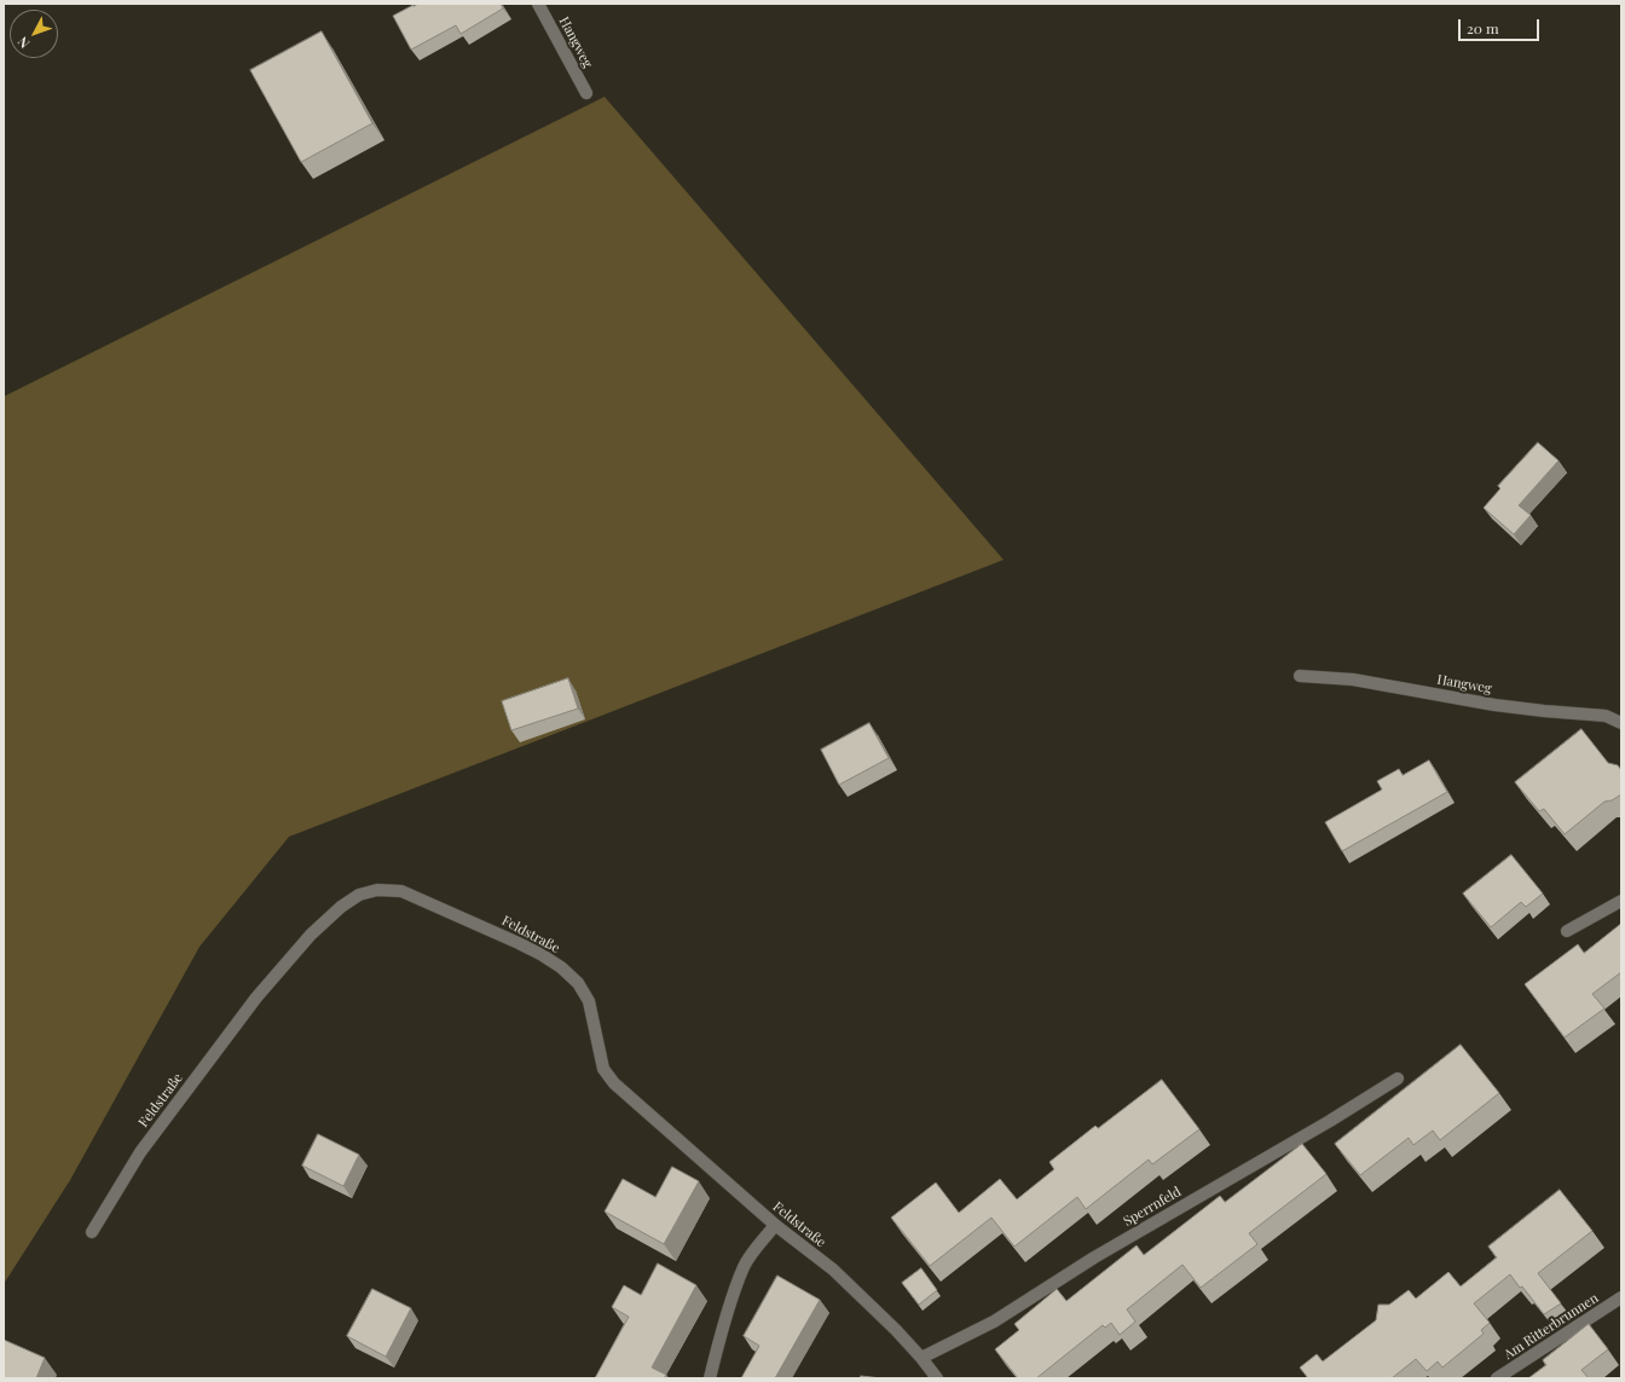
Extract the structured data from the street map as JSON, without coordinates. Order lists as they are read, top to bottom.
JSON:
{
  "streets": {
    "street": [
      "Hangweg",
      "Feldstraße",
      "Sperrnfeld",
      "Am Ritterbrunnen"
    ]
  },
  "crossings": [
    ["Feldstraße", "Sperrnfeld"]
  ],
  "scale_bar": "20 m",
  "north": "bottom left"
}
